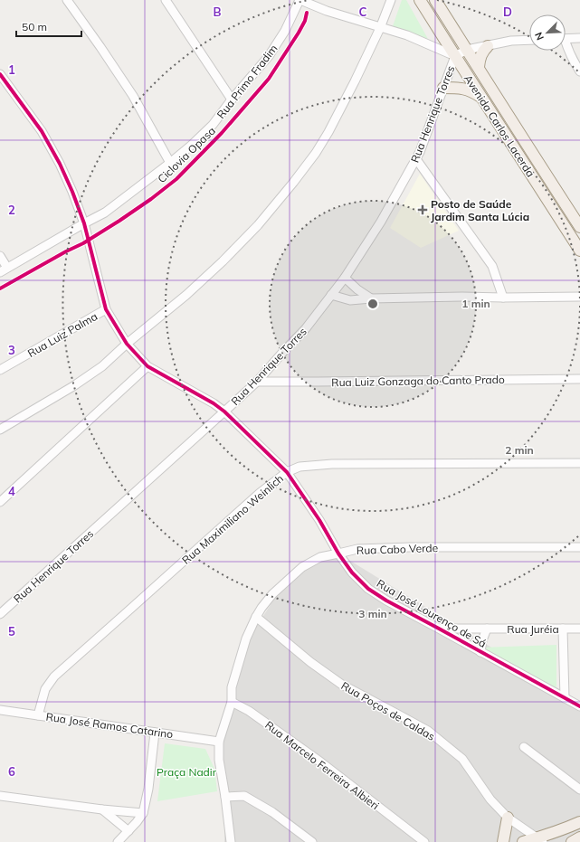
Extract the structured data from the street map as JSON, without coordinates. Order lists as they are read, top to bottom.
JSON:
{
  "streets": {
    "main road": ["Avenida Carlos Lacerda"],
    "street": [
      "Rua Primo Fradim",
      "Rua Henrique Torres",
      "Rua Luiz Palma",
      "Rua Luiz Gonzaga do Canto Prado",
      "Rua Maximiliano Weinlich",
      "Rua Cabo Verde",
      "Rua José Lourenço de Sá",
      "Rua Juréia",
      "Rua Poços de Caldas",
      "Rua José Ramos Catarino",
      "Rua Marcelo Ferreira Albieri"
    ],
    "cycle path": ["Ciclovia Opasa"]
  },
  "crossings": [
    ["Rua Primo Fradim", "Rua José Lourenço de Sá"],
    ["Rua Henrique Torres", "Avenida Carlos Lacerda"],
    ["Rua Henrique Torres", "Rua Luiz Gonzaga do Canto Prado"],
    ["Rua Henrique Torres", "Rua José Lourenço de Sá"],
    ["Rua Luiz Palma", "Rua José Lourenço de Sá"],
    ["Rua Maximiliano Weinlich", "Rua José Lourenço de Sá"],
    ["Rua Maximiliano Weinlich", "Rua José Ramos Catarino"],
    ["Rua Cabo Verde", "Rua José Lourenço de Sá"],
    ["Rua Cabo Verde", "Rua Poços de Caldas"],
    ["Rua Cabo Verde", "Rua José Ramos Catarino"],
    ["Rua Cabo Verde", "Rua Marcelo Ferreira Albieri"],
    ["Rua José Lourenço de Sá", "Rua Juréia"]
  ],
  "parks": ["Praça Nadir"],
  "places": {
    "health": ["Posto de Saúde Jardim Santa Lúcia"]
  },
  "scale_bar": "50 m",
  "north": "bottom left",
  "grid": {
    "columns": ["B", "C", "D"],
    "rows": [
      "1",
      "2",
      "3",
      "4",
      "5",
      "6"
    ]
  },
  "rings": ["1 min", "2 min", "3 min"]
}
